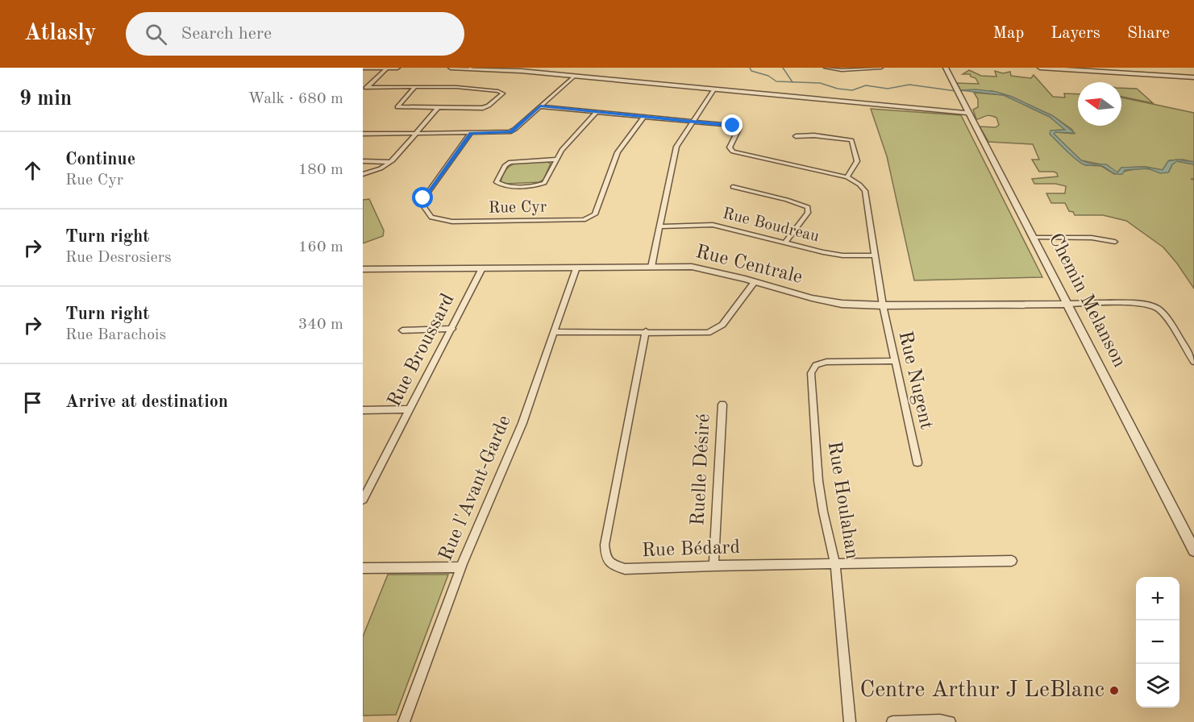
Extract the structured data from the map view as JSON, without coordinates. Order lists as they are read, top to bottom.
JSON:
{
  "streets": {
    "street": [
      "Rue Cyr",
      "Rue Boudreau",
      "Rue Centrale",
      "Chemin Melanson",
      "Rue Broussard",
      "Rue Nugent",
      "Ruelle Désiré",
      "Rue l'Avant-Garde",
      "Rue Houlahan",
      "Rue Bédard"
    ]
  },
  "crossings": [
    ["Rue Boudreau", "Rue Nugent"],
    ["Rue Centrale", "Chemin Melanson"],
    ["Rue Centrale", "Rue Broussard"],
    ["Rue Centrale", "Rue Nugent"],
    ["Rue Centrale", "Rue l'Avant-Garde"],
    ["Rue Nugent", "Rue Houlahan"],
    ["Ruelle Désiré", "Rue Bédard"],
    ["Rue Houlahan", "Rue Bédard"]
  ],
  "places": ["Centre Arthur J LeBlanc"],
  "north": "left",
  "page": {
    "header": "Atlasly",
    "search": "Search here",
    "nav": ["Map", "Layers", "Share"],
    "heading": ["9 min", "Walk · 680 m"],
    "list": [
      ["Continue", "Rue Cyr", "180 m"],
      ["Turn right", "Rue Desrosiers", "160 m"],
      ["Turn right", "Rue Barachois", "340 m"],
      "Arrive at destination"
    ],
    "map_buttons": ["+", "−"]
  }
}
